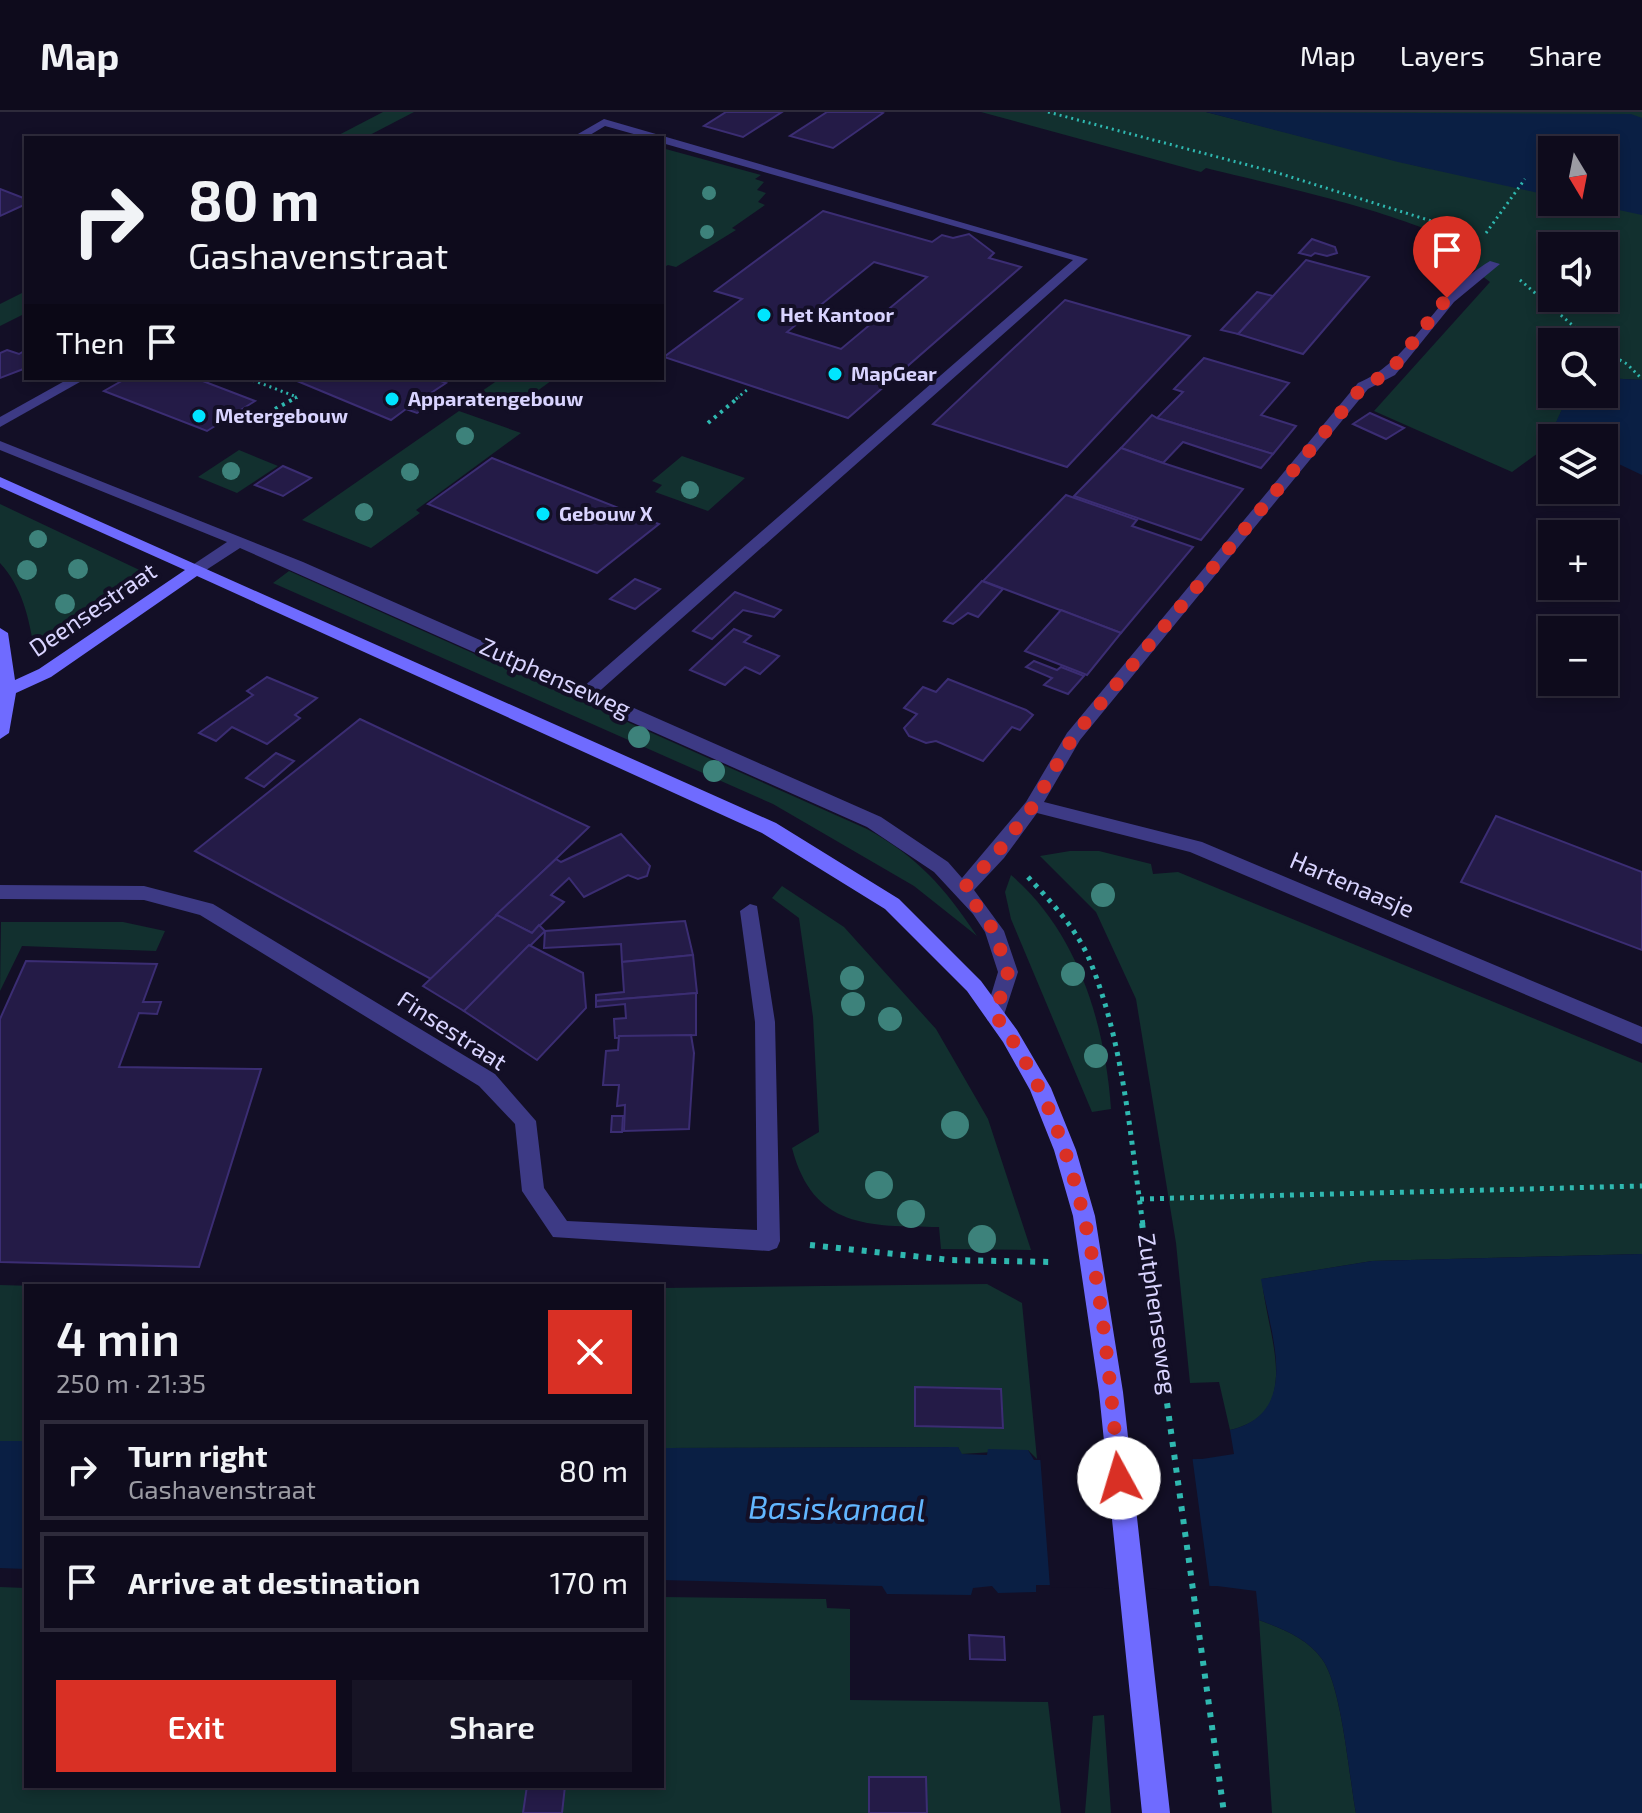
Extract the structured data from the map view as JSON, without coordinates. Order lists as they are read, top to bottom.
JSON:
{
  "streets": {
    "street": [
      "Deensestraat",
      "Zutphenseweg",
      "Hartenaasje",
      "Finsestraat"
    ]
  },
  "crossings": [
    ["Deensestraat", "Zutphenseweg"]
  ],
  "water": ["Basiskanaal"],
  "places": [
    "Het Kantoor",
    "MapGear",
    "Apparatengebouw",
    "Metergebouw",
    "Gebouw X"
  ],
  "north": "bottom",
  "page": {
    "header": "Map",
    "nav": ["Map", "Layers", "Share"],
    "map_buttons": ["+", "−"],
    "turn": ["80 m", "Gashavenstraat"],
    "then": "Then",
    "heading": ["4 min", "250 m · 21:35"],
    "list": [
      {
        "name": "Turn right",
        "note": "Gashavenstraat",
        "value": "80 m"
      },
      {
        "name": "Arrive at destination",
        "value": "170 m"
      }
    ],
    "buttons": ["Exit", "Share"]
  }
}
